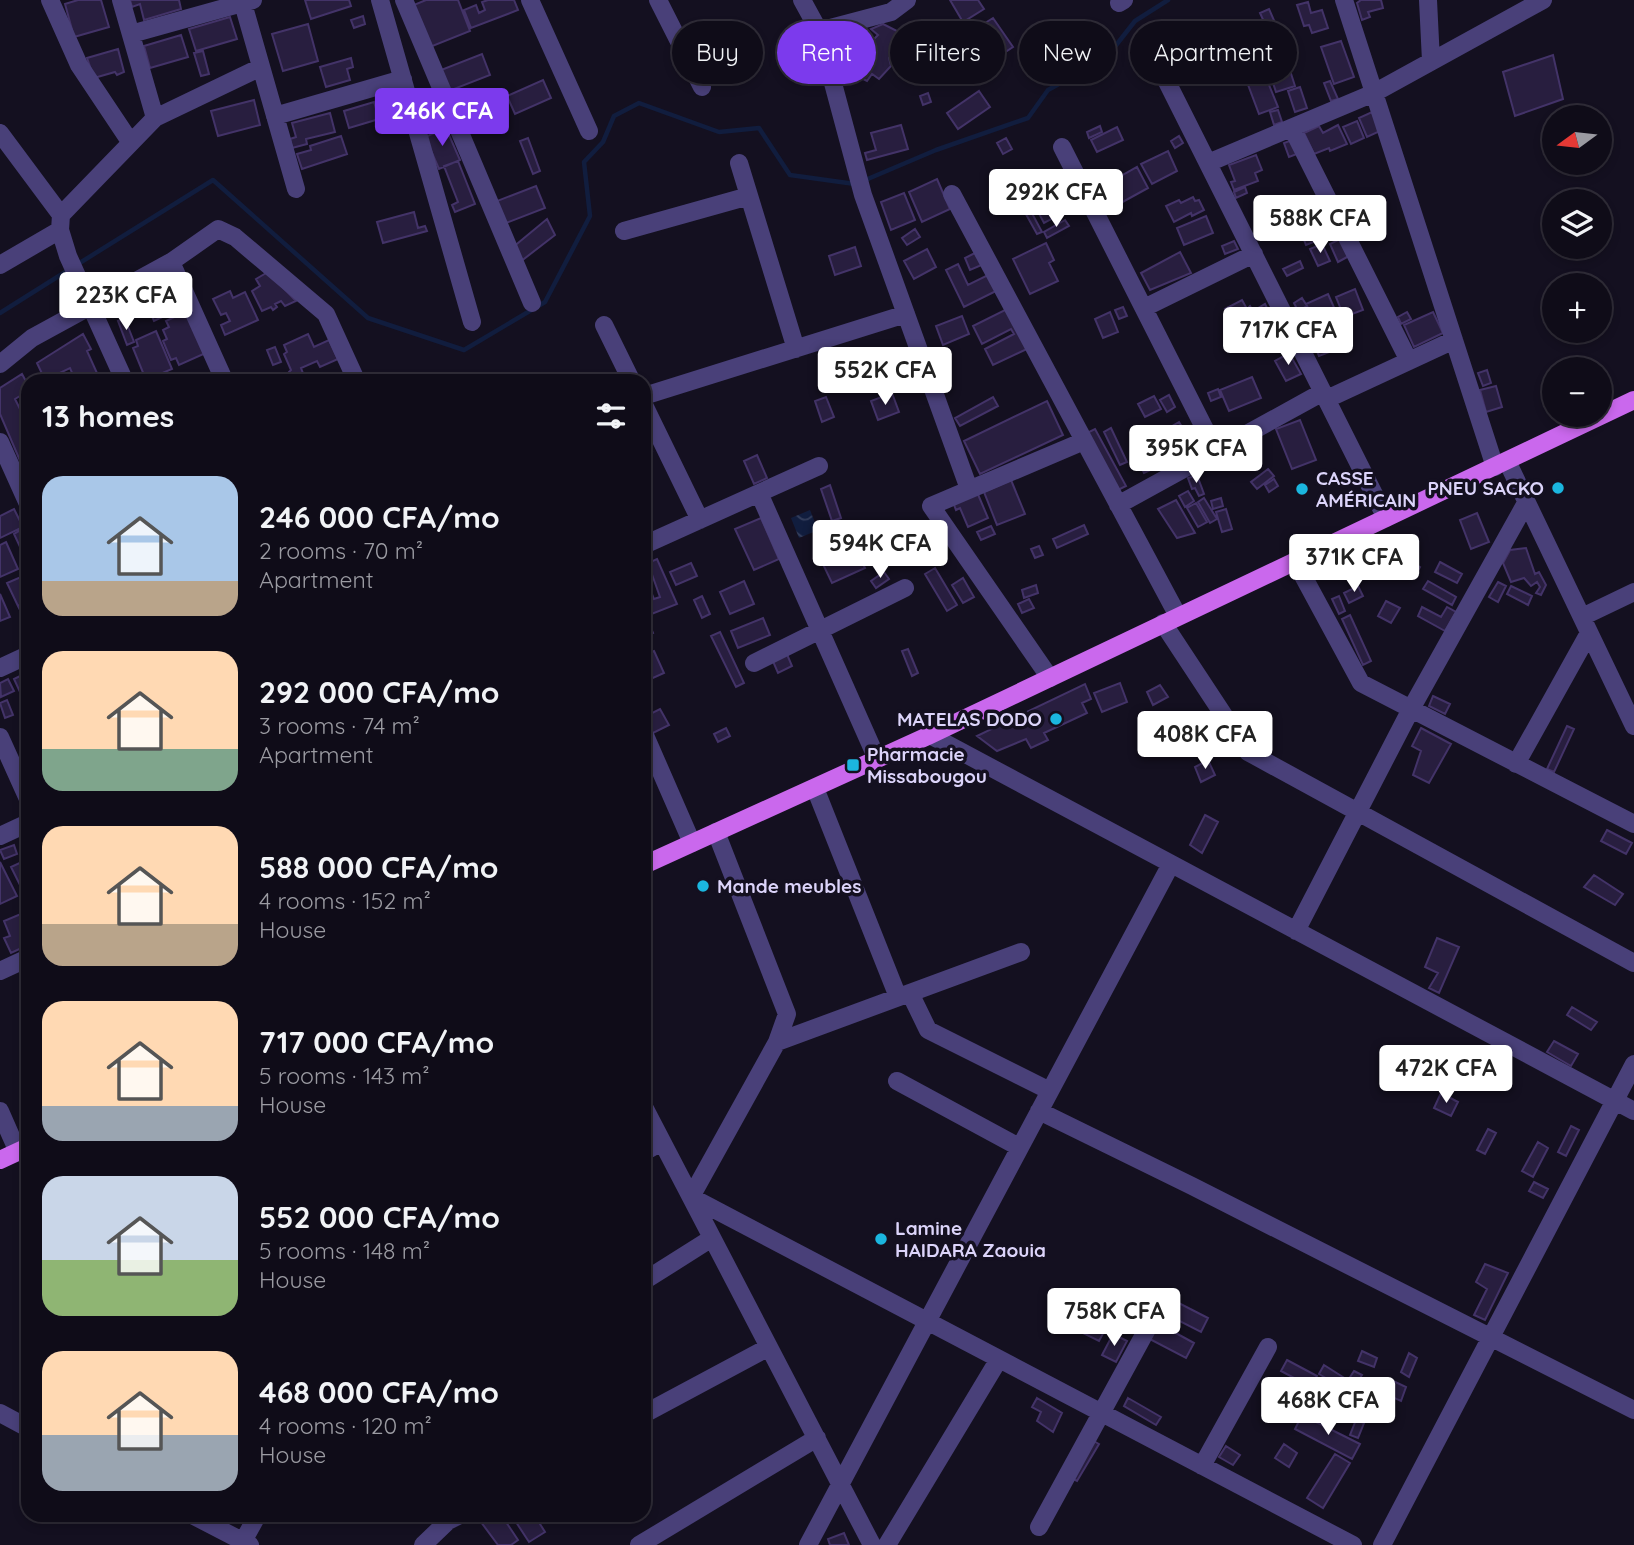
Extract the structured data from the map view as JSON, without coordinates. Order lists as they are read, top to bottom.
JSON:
{
  "places": {
    "other": [
      "PNEU SACKO",
      "CASSE AMÉRICAIN",
      "MATELAS DODO",
      "Mande meubles",
      "Lamine HAIDARA Zaouia"
    ],
    "transit": ["Pharmacie Missabougou"]
  },
  "north": "left",
  "page": {
    "chip": [
      "Buy",
      "Rent",
      "Filters",
      "New",
      "Apartment"
    ],
    "price": [
      "246K CFA",
      "292K CFA",
      "588K CFA",
      "223K CFA",
      "717K CFA",
      "552K CFA",
      "395K CFA",
      "594K CFA",
      "371K CFA",
      "408K CFA",
      "472K CFA",
      "758K CFA",
      "468K CFA"
    ],
    "map_buttons": ["+", "−"],
    "heading": "13 homes",
    "list": [
      {
        "name": "246 000 CFA/mo",
        "note": "2 rooms · 70 m² · Apartment"
      },
      {
        "name": "292 000 CFA/mo",
        "note": "3 rooms · 74 m² · Apartment"
      },
      {
        "name": "588 000 CFA/mo",
        "note": "4 rooms · 152 m² · House"
      },
      {
        "name": "717 000 CFA/mo",
        "note": "5 rooms · 143 m² · House"
      },
      {
        "name": "552 000 CFA/mo",
        "note": "5 rooms · 148 m² · House"
      },
      {
        "name": "468 000 CFA/mo",
        "note": "4 rooms · 120 m² · House"
      }
    ]
  }
}
